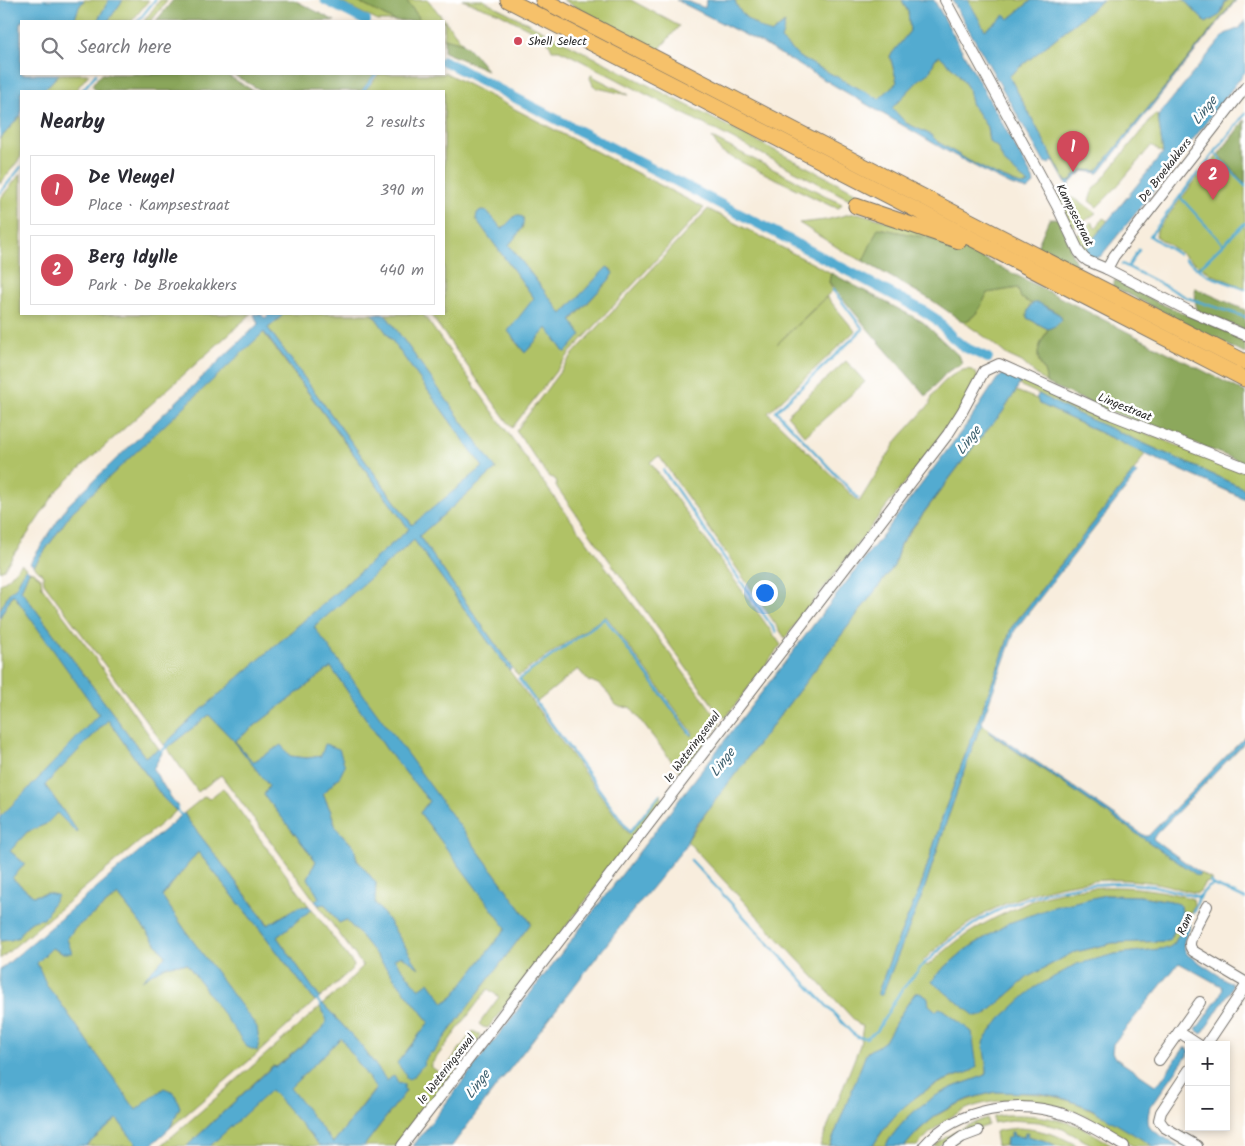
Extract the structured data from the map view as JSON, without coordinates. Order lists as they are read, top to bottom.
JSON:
{
  "streets": {
    "street": [
      "De Broekakkers",
      "Kampsestraat",
      "Lingestraat",
      "1e Weteringsewal",
      "Ram"
    ]
  },
  "crossings": [
    ["De Broekakkers", "Kampsestraat"],
    ["Lingestraat", "1e Weteringsewal"]
  ],
  "water": ["Linge"],
  "places": ["Shell Select"],
  "page": {
    "search": "Search here",
    "heading": ["Nearby", "2 results"],
    "pins": ["1", "2"],
    "list": [
      {
        "mark": "1",
        "name": "De Vleugel",
        "note": "Place · Kampsestraat",
        "value": "390 m"
      },
      {
        "mark": "2",
        "name": "Berg Idylle",
        "note": "Park · De Broekakkers",
        "value": "440 m"
      }
    ],
    "map_buttons": ["+", "−"]
  }
}
